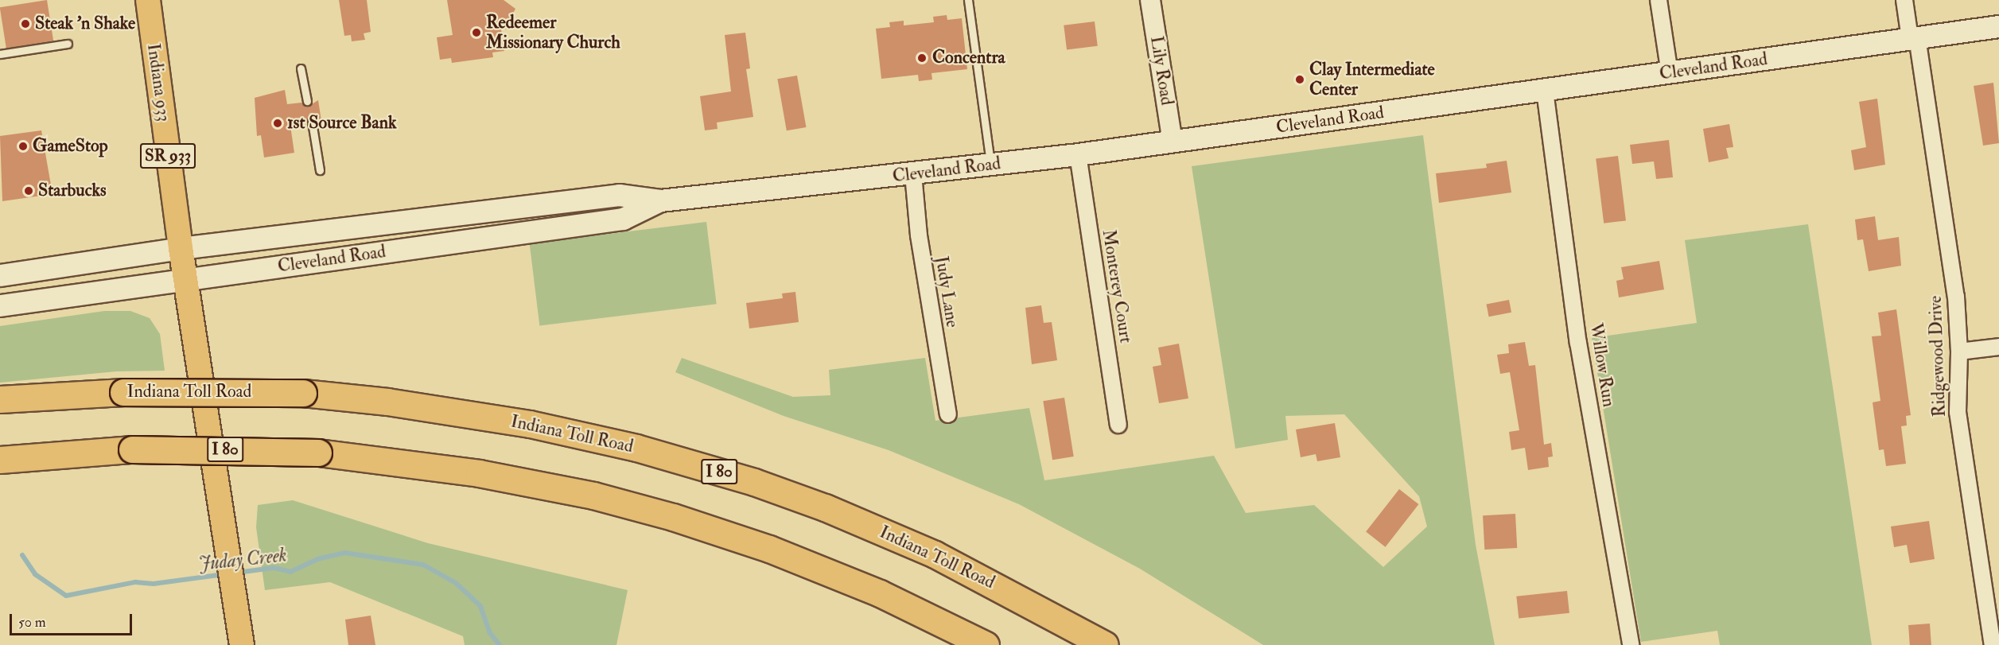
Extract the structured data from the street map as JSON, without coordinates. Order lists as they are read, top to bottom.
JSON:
{
  "streets": {
    "highway": ["Indiana Toll Road", "I 80"],
    "main road": ["Cleveland Road", "Indiana 933", "SR 933"],
    "street": [
      "Lily Road",
      "Monterey Court",
      "Judy Lane",
      "Ridgewood Drive",
      "Willow Run"
    ]
  },
  "crossings": [
    ["Cleveland Road", "Lily Road"],
    ["Cleveland Road", "Indiana 933"],
    ["Cleveland Road", "SR 933"],
    ["Cleveland Road", "Monterey Court"],
    ["Cleveland Road", "Judy Lane"],
    ["Cleveland Road", "Ridgewood Drive"],
    ["Cleveland Road", "Willow Run"],
    ["Indiana 933", "SR 933"]
  ],
  "water": ["Juday Creek"],
  "places": [
    "Steak 'n Shake",
    "Redeemer Missionary Church",
    "Concentra",
    "Clay Intermediate Center",
    "1st Source Bank",
    "GameStop",
    "Starbucks"
  ],
  "scale_bar": "50 m"
}
